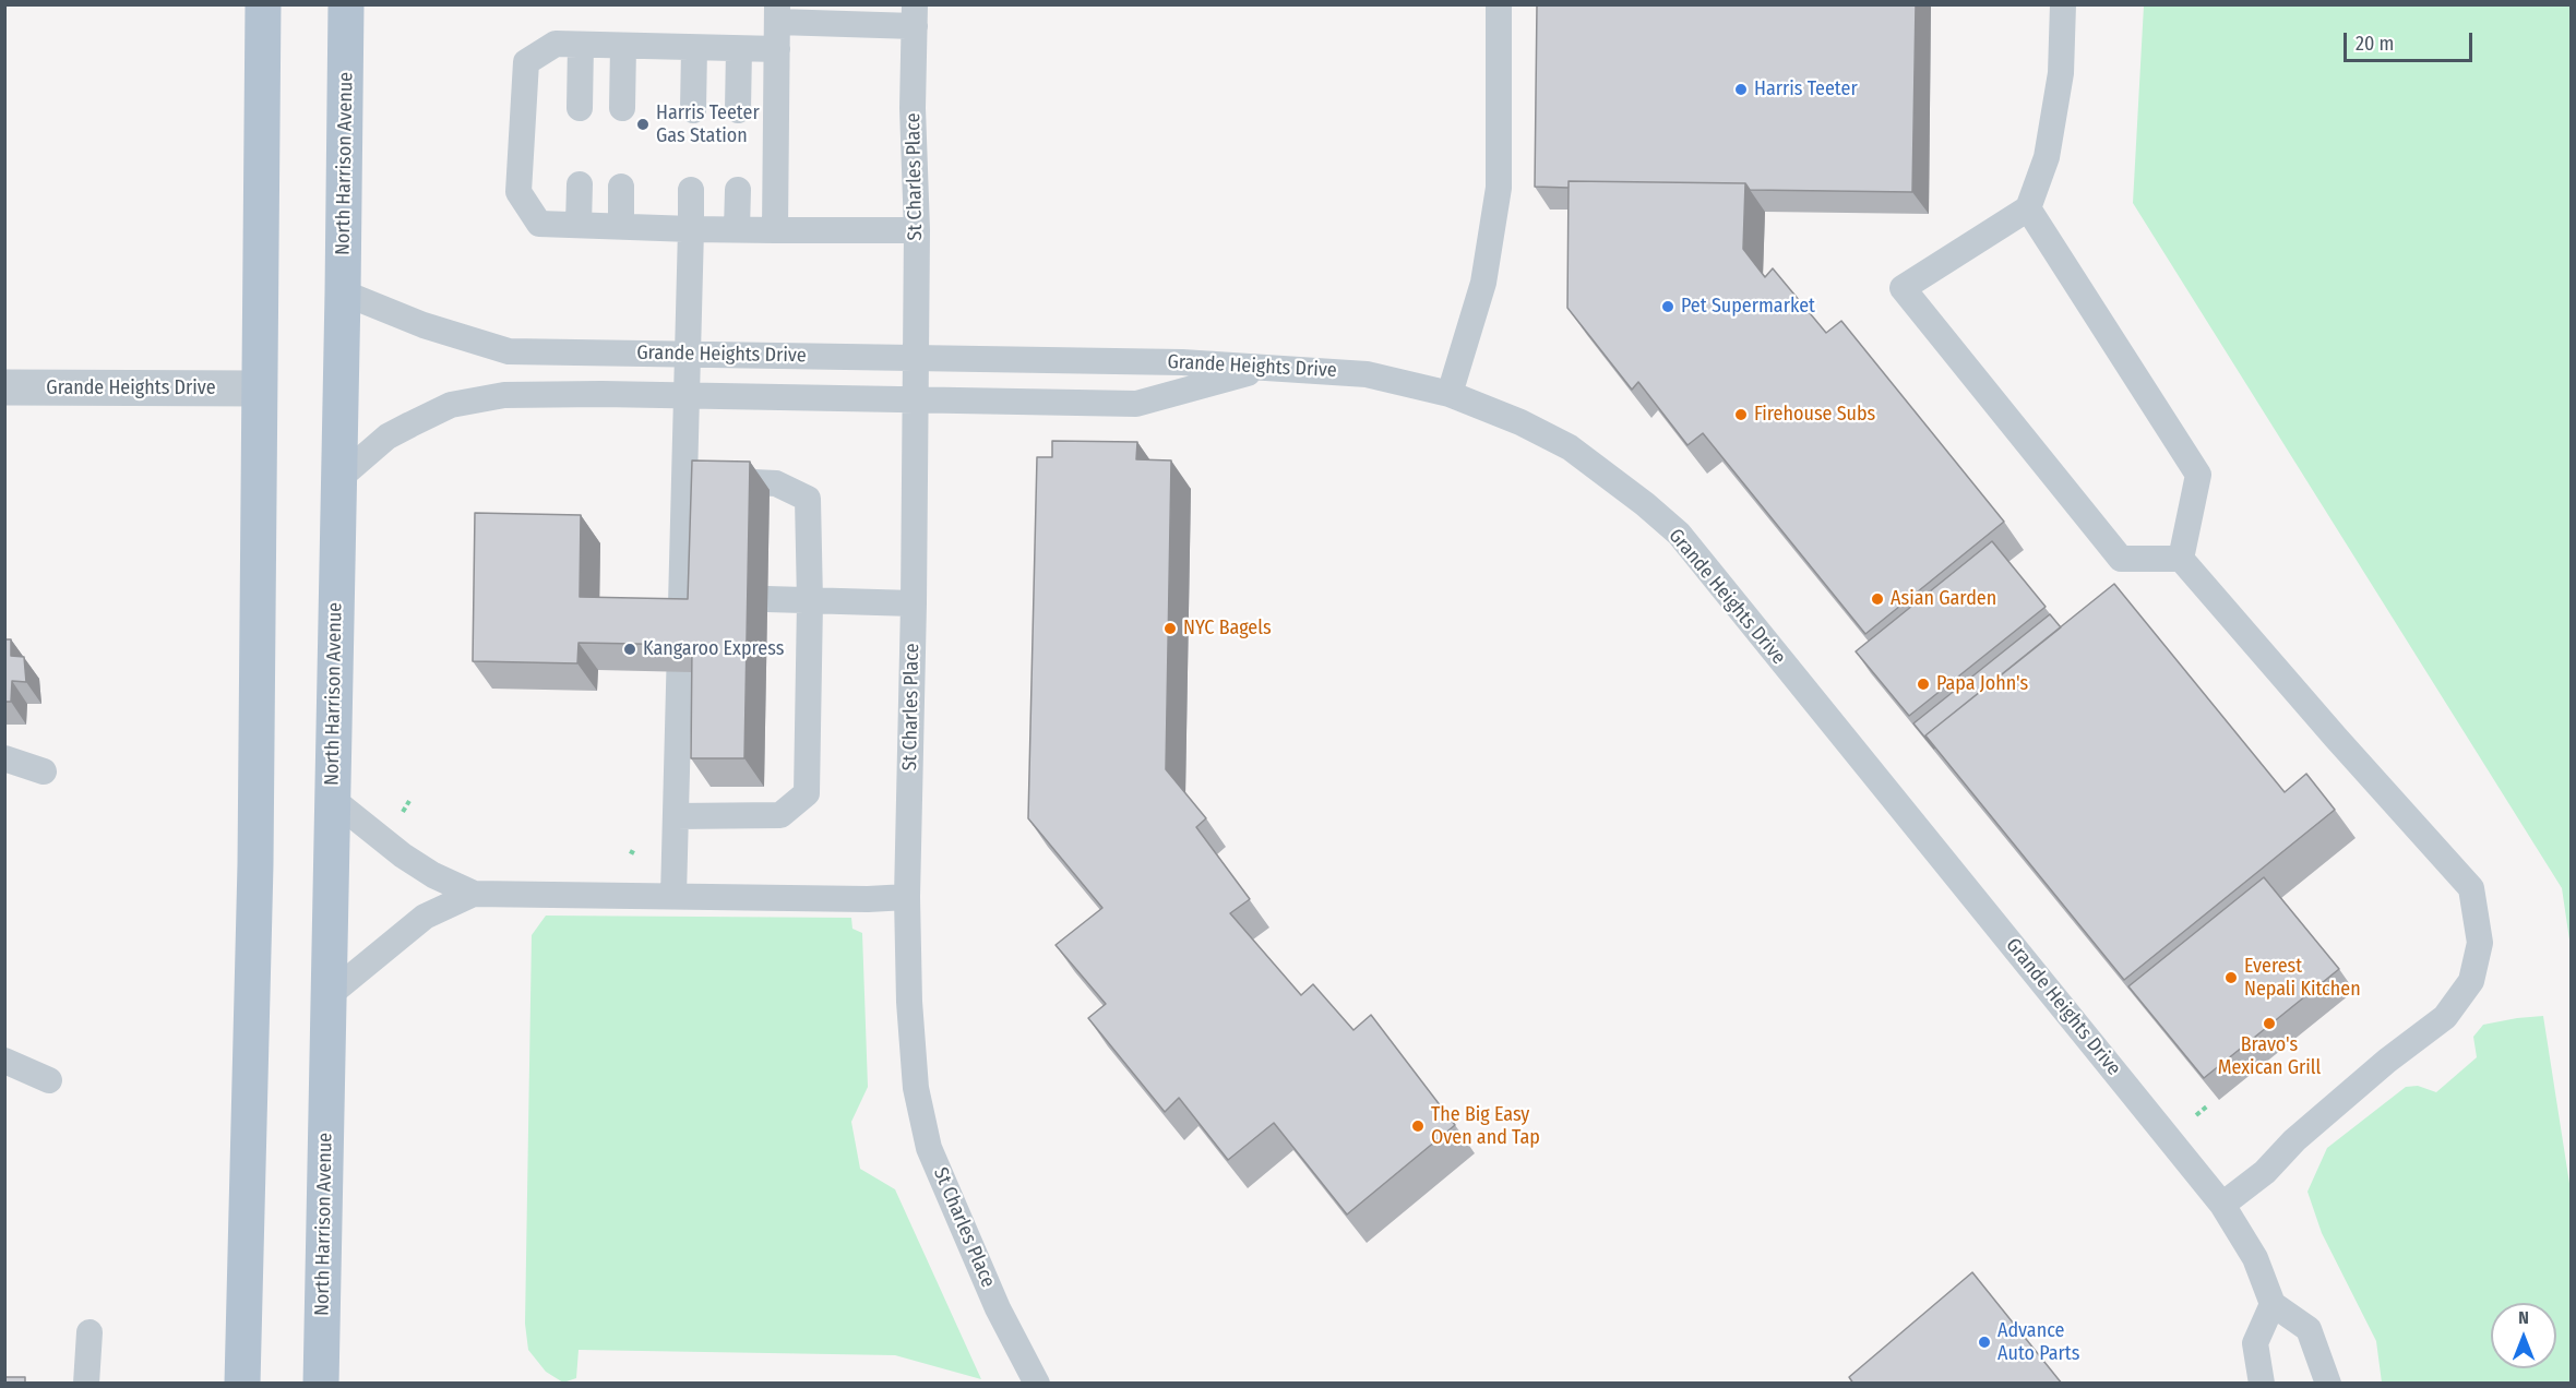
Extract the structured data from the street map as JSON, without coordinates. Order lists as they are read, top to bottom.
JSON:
{
  "streets": {
    "main road": ["North Harrison Avenue"],
    "street": ["Grande Heights Drive"],
    "lane": ["St Charles Place"]
  },
  "crossings": [
    ["North Harrison Avenue", "Grande Heights Drive"],
    ["St Charles Place", "Grande Heights Drive"]
  ],
  "places": [
    "Harris Teeter",
    "Harris Teeter Gas Station",
    "Pet Supermarket",
    "Firehouse Subs",
    "Asian Garden",
    "NYC Bagels",
    "Kangaroo Express",
    "Papa John's",
    "Everest Nepali Kitchen",
    "Bravo's Mexican Grill",
    "The Big Easy Oven and Tap",
    "Advance Auto Parts"
  ],
  "scale_bar": "20 m",
  "north": "top"
}
